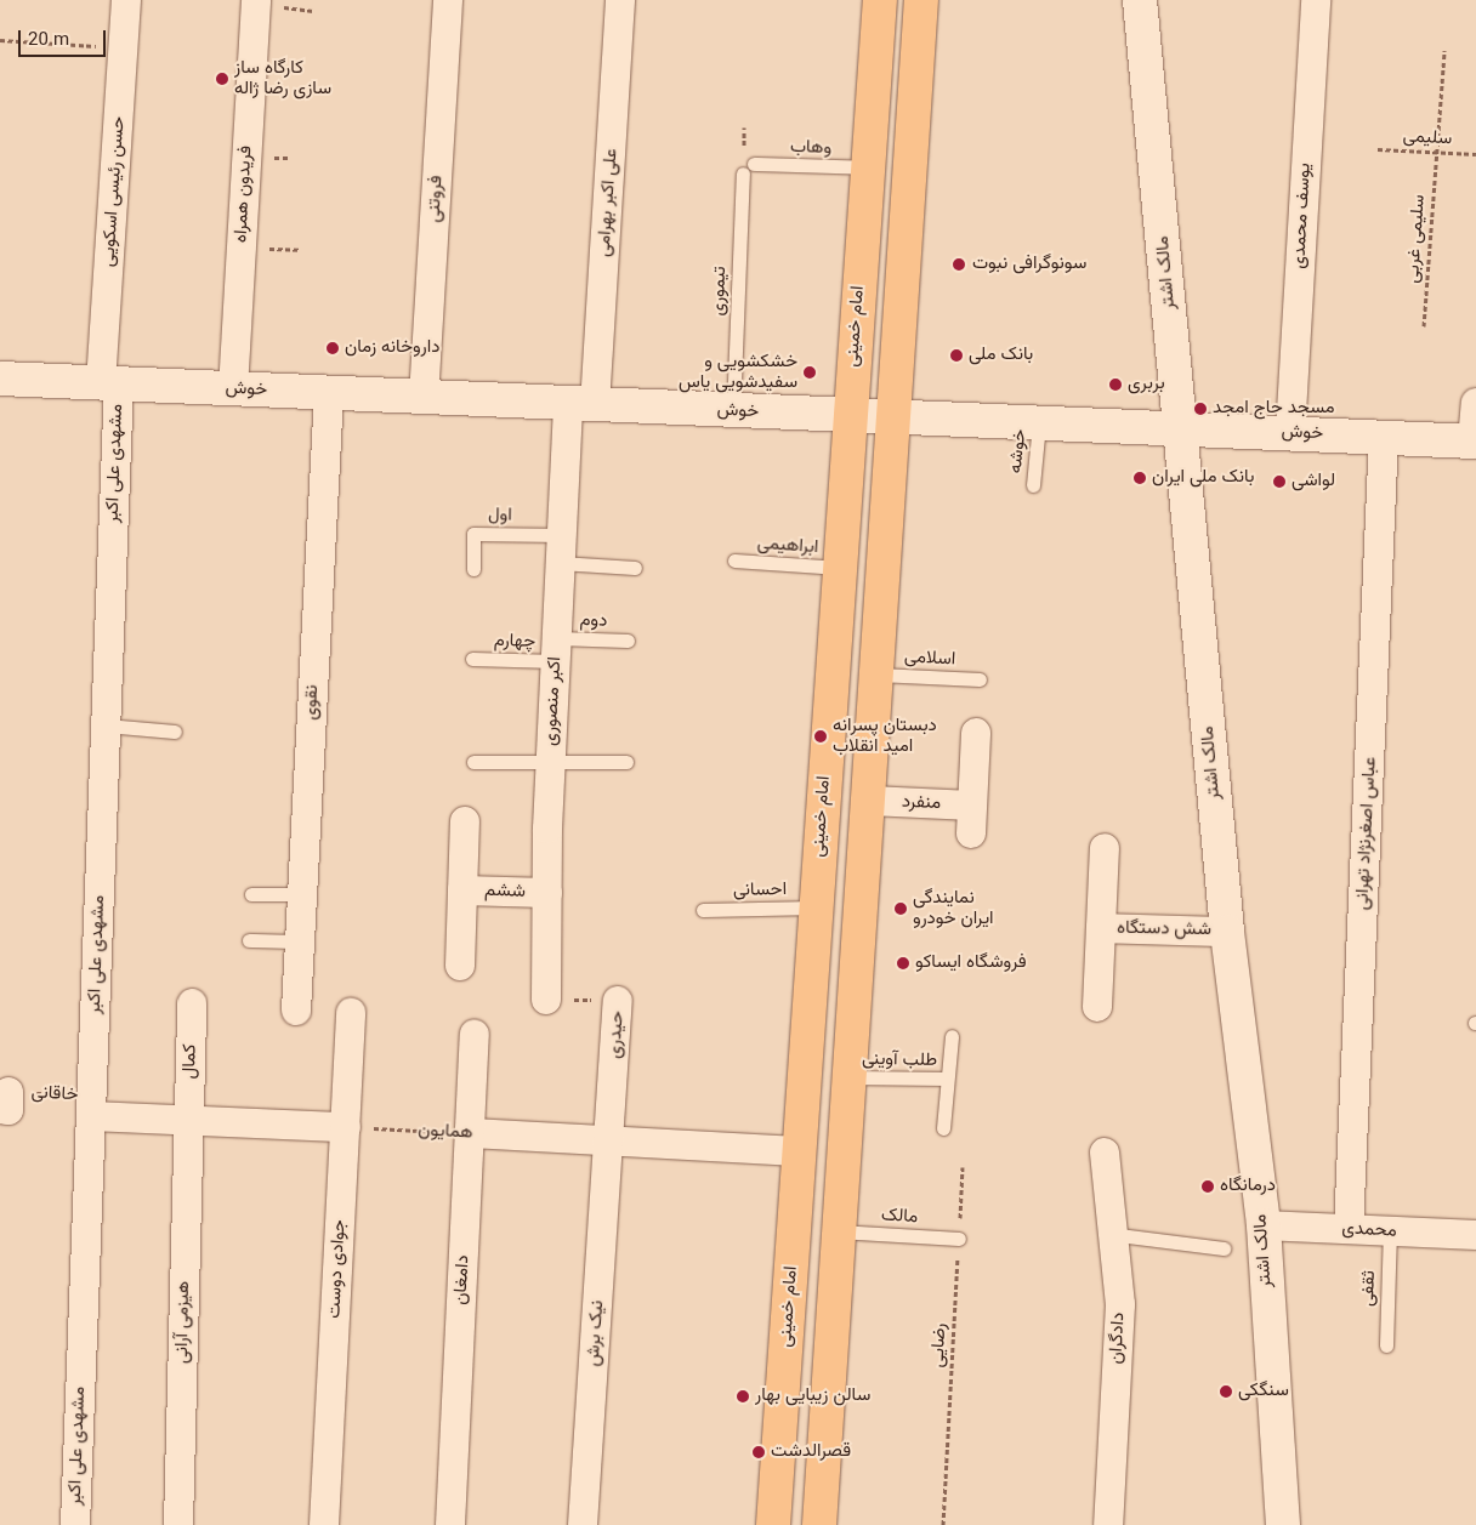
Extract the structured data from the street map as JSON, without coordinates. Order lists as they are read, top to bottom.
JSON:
{
  "streets": {
    "main road": ["مالک اشتر", "امام خمینی", "خوش"],
    "street": [
      "حسن رئیسی اسکویی",
      "فریدون همراه",
      "فروتنی",
      "علی اکبر بهرامی",
      "یوسف محمدی",
      "مشهدی علی اکبر",
      "اکبر منصوری",
      "نقوی",
      "منفرد",
      "عباس اصغرنژاد تهرانی",
      "ششم",
      "شش دستگاه",
      "حیدری",
      "کمال",
      "همایون",
      "محمدی",
      "جوادی دوست",
      "دامغان",
      "هیزمی آرانی",
      "نیک برش",
      "دادگران"
    ],
    "lane": [
      "وهاب",
      "تیموری",
      "خوشه",
      "اول",
      "ابراهیمی",
      "دوم",
      "چهارم",
      "اسلامی",
      "احسانی",
      "طلب آوینی",
      "مالک",
      "ثقفی"
    ],
    "path": [
      "سلیمی",
      "سلیمی غربی",
      "خاقانی",
      "رضایی"
    ]
  },
  "crossings": [
    ["سلیمی", "سلیمی غربی"],
    ["وهاب", "امام خمینی"],
    ["حسن رئیسی اسکویی", "خوش"],
    ["حسن رئیسی اسکویی", "مشهدی علی اکبر"],
    ["فریدون همراه", "خوش"],
    ["فروتنی", "خوش"],
    ["علی اکبر بهرامی", "خوش"],
    ["علی اکبر بهرامی", "اکبر منصوری"],
    ["یوسف محمدی", "خوش"],
    ["مالک اشتر", "خوش"],
    ["مالک اشتر", "شش دستگاه"],
    ["مالک اشتر", "محمدی"],
    ["تیموری", "خوش"],
    ["امام خمینی", "خوش"],
    ["امام خمینی", "ابراهیمی"],
    ["امام خمینی", "احسانی"],
    ["امام خمینی", "همایون"],
    ["خوش", "خوشه"],
    ["خوش", "مشهدی علی اکبر"],
    ["خوش", "اکبر منصوری"],
    ["خوش", "نقوی"],
    ["خوش", "عباس اصغرنژاد تهرانی"],
    ["مشهدی علی اکبر", "خاقانی"],
    ["اول", "اکبر منصوری"],
    ["دوم", "چهارم"],
    ["دوم", "اکبر منصوری"],
    ["چهارم", "اکبر منصوری"],
    ["اکبر منصوری", "ششم"],
    ["اکبر منصوری", "حیدری"],
    ["عباس اصغرنژاد تهرانی", "محمدی"],
    ["حیدری", "همایون"],
    ["حیدری", "نیک برش"],
    ["کمال", "هیزمی آرانی"],
    ["همایون", "جوادی دوست"],
    ["همایون", "دامغان"],
    ["همایون", "نیک برش"],
    ["مالک", "رضایی"],
    ["محمدی", "ثقفی"]
  ],
  "places": [
    "کارگاه ساز سازی رضا ژاله",
    "سونوگرافی نبوت",
    "داروخانه زمان",
    "بانک ملی",
    "خشکشویی و سفیدشویی یاس",
    "بربری",
    "مسجد حاج امجد",
    "بانک ملی ایران",
    "لواشی",
    "دبستان پسرانه امید انقلاب",
    "نمایندگی ایران خودرو",
    "فروشگاه ایساکو",
    "درمانگاه",
    "سنگکی",
    "سالن زیبایی بهار",
    "قصرالدشت"
  ],
  "scale_bar": "20 m"
}
